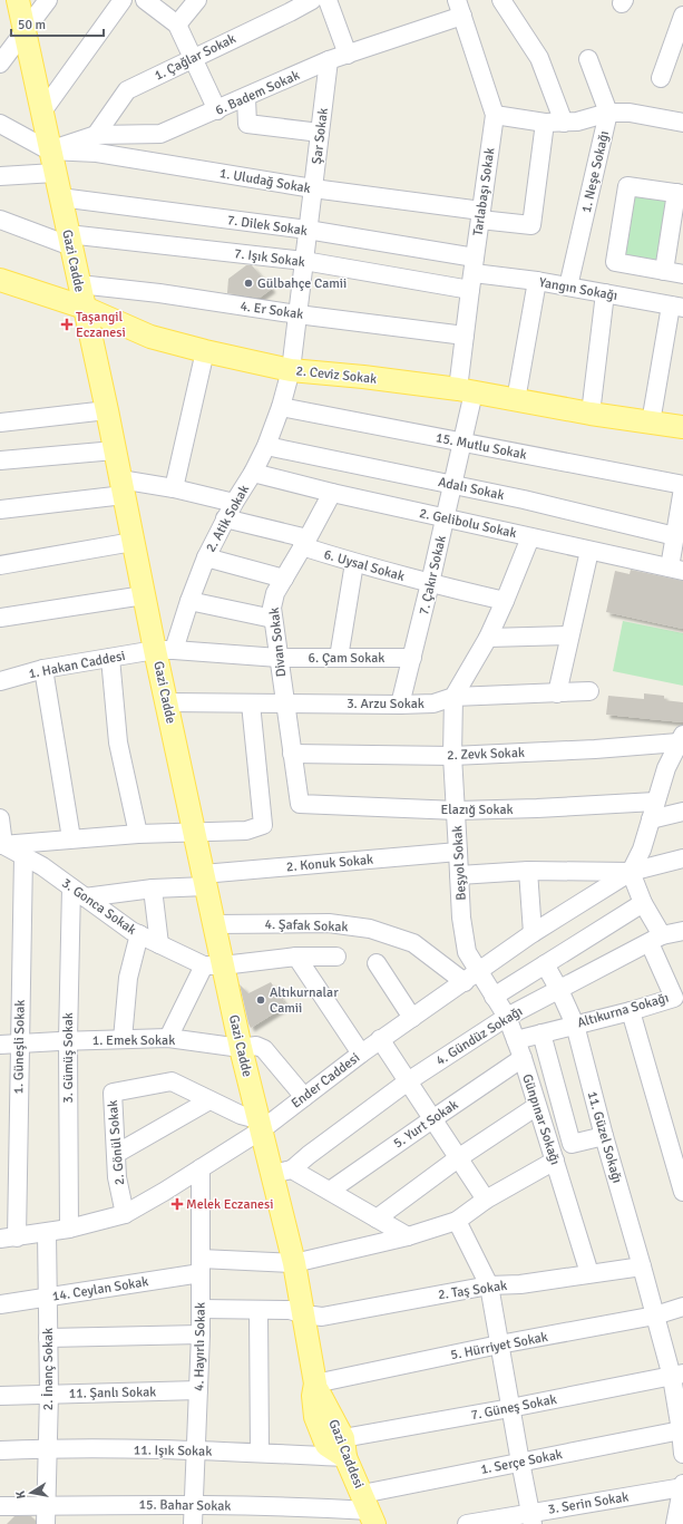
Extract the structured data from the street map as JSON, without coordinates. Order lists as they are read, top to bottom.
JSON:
{
  "streets": {
    "main road": ["Gazi Cadde", "2. Ceviz Sokak", "Gazi Caddesi"],
    "street": [
      "1. Çağlar Sokak",
      "6. Badem Sokak",
      "Şar Sokak",
      "1. Neşe Sokağı",
      "1. Uludağ Sokak",
      "Tarlabaşı Sokak",
      "7. Dilek Sokak",
      "7. Işık Sokak",
      "Yangın Sokağı",
      "4. Er Sokak",
      "15. Mutlu Sokak",
      "Adalı Sokak",
      "2. Atik Sokak",
      "2. Gelibolu Sokak",
      "6. Uysal Sokak",
      "7. Çakır Sokak",
      "Divan Sokak",
      "6. Çam Sokak",
      "1. Hakan Caddesi",
      "3. Arzu Sokak",
      "2. Zevk Sokak",
      "Elazığ Sokak",
      "2. Konuk Sokak",
      "Beşyol Sokak",
      "3. Gonca Sokak",
      "4. Şafak Sokak",
      "Altıkurna Sokağı",
      "4. Gündüz Sokağı",
      "1. Emek Sokak",
      "1. Güneşli Sokak",
      "3. Gümüş Sokak",
      "Ender Caddesi",
      "Günpınar Sokağı",
      "5. Yurt Sokak",
      "11. Güzel Sokağı",
      "2. Gönül Sokak",
      "14. Ceylan Sokak",
      "2. Taş Sokak",
      "5. Hürriyet Sokak",
      "4. Hayırlı Sokak",
      "2. İnanç Sokak",
      "11. Şanlı Sokak",
      "7. Güneş Sokak",
      "11. Işık Sokak",
      "1. Serçe Sokak",
      "3. Serin Sokak",
      "15. Bahar Sokak"
    ]
  },
  "crossings": [
    ["1. Çağlar Sokak", "6. Badem Sokak"],
    ["6. Badem Sokak", "Şar Sokak"],
    ["6. Badem Sokak", "1. Uludağ Sokak"],
    ["6. Badem Sokak", "Tarlabaşı Sokak"],
    ["6. Badem Sokak", "Gazi Cadde"],
    ["Şar Sokak", "1. Uludağ Sokak"],
    ["Şar Sokak", "7. Dilek Sokak"],
    ["Şar Sokak", "7. Işık Sokak"],
    ["Şar Sokak", "4. Er Sokak"],
    ["Şar Sokak", "2. Ceviz Sokak"],
    ["Şar Sokak", "2. Atik Sokak"],
    ["1. Neşe Sokağı", "Yangın Sokağı"],
    ["1. Uludağ Sokak", "Tarlabaşı Sokak"],
    ["1. Uludağ Sokak", "Gazi Cadde"],
    ["Tarlabaşı Sokak", "7. Dilek Sokak"],
    ["Tarlabaşı Sokak", "7. Işık Sokak"],
    ["Tarlabaşı Sokak", "Yangın Sokağı"],
    ["Tarlabaşı Sokak", "4. Er Sokak"],
    ["Tarlabaşı Sokak", "2. Ceviz Sokak"],
    ["Tarlabaşı Sokak", "7. Çakır Sokak"],
    ["7. Dilek Sokak", "7. Işık Sokak"],
    ["7. Dilek Sokak", "Gazi Cadde"],
    ["7. Dilek Sokak", "Yangın Sokağı"],
    ["7. Işık Sokak", "Gazi Cadde"],
    ["7. Işık Sokak", "Yangın Sokağı"],
    ["Gazi Cadde", "4. Er Sokak"],
    ["Gazi Cadde", "2. Ceviz Sokak"],
    ["Gazi Cadde", "2. Atik Sokak"],
    ["Gazi Cadde", "6. Uysal Sokak"],
    ["Gazi Cadde", "6. Çam Sokak"],
    ["Gazi Cadde", "1. Hakan Caddesi"],
    ["Gazi Cadde", "3. Arzu Sokak"],
    ["Gazi Cadde", "2. Konuk Sokak"],
    ["Gazi Cadde", "3. Gonca Sokak"],
    ["Gazi Cadde", "4. Şafak Sokak"],
    ["Gazi Cadde", "4. Gündüz Sokağı"],
    ["Gazi Cadde", "1. Emek Sokak"],
    ["Gazi Cadde", "Ender Caddesi"],
    ["Gazi Cadde", "2. Gönül Sokak"],
    ["Gazi Cadde", "14. Ceylan Sokak"],
    ["Gazi Cadde", "2. Taş Sokak"],
    ["Gazi Cadde", "5. Hürriyet Sokak"],
    ["Gazi Cadde", "7. Güneş Sokak"],
    ["Gazi Cadde", "11. Işık Sokak"],
    ["Gazi Cadde", "Gazi Caddesi"],
    ["2. Ceviz Sokak", "2. Atik Sokak"],
    ["2. Ceviz Sokak", "7. Çakır Sokak"],
    ["15. Mutlu Sokak", "2. Atik Sokak"],
    ["15. Mutlu Sokak", "7. Çakır Sokak"],
    ["Adalı Sokak", "2. Atik Sokak"],
    ["Adalı Sokak", "7. Çakır Sokak"],
    ["2. Atik Sokak", "2. Gelibolu Sokak"],
    ["2. Atik Sokak", "6. Uysal Sokak"],
    ["2. Atik Sokak", "6. Çam Sokak"],
    ["2. Atik Sokak", "1. Hakan Caddesi"],
    ["2. Gelibolu Sokak", "7. Çakır Sokak"],
    ["2. Gelibolu Sokak", "Divan Sokak"],
    ["6. Uysal Sokak", "7. Çakır Sokak"],
    ["6. Uysal Sokak", "Divan Sokak"],
    ["7. Çakır Sokak", "6. Çam Sokak"],
    ["7. Çakır Sokak", "3. Arzu Sokak"],
    ["Divan Sokak", "6. Çam Sokak"],
    ["Divan Sokak", "3. Arzu Sokak"],
    ["Divan Sokak", "2. Zevk Sokak"],
    ["Divan Sokak", "Elazığ Sokak"],
    ["6. Çam Sokak", "1. Hakan Caddesi"],
    ["3. Arzu Sokak", "Beşyol Sokak"],
    ["2. Zevk Sokak", "Beşyol Sokak"],
    ["Elazığ Sokak", "Beşyol Sokak"],
    ["2. Konuk Sokak", "Beşyol Sokak"],
    ["2. Konuk Sokak", "3. Gonca Sokak"],
    ["2. Konuk Sokak", "3. Gümüş Sokak"],
    ["Beşyol Sokak", "4. Şafak Sokak"],
    ["Beşyol Sokak", "Ender Caddesi"],
    ["Beşyol Sokak", "Günpınar Sokağı"],
    ["3. Gonca Sokak", "1. Güneşli Sokak"],
    ["3. Gonca Sokak", "3. Gümüş Sokak"],
    ["4. Şafak Sokak", "Ender Caddesi"],
    ["4. Şafak Sokak", "Günpınar Sokağı"],
    ["Altıkurna Sokağı", "4. Gündüz Sokağı"],
    ["Altıkurna Sokağı", "Günpınar Sokağı"],
    ["Altıkurna Sokağı", "11. Güzel Sokağı"],
    ["4. Gündüz Sokağı", "Günpınar Sokağı"],
    ["4. Gündüz Sokağı", "11. Güzel Sokağı"],
    ["1. Emek Sokak", "1. Güneşli Sokak"],
    ["1. Emek Sokak", "3. Gümüş Sokak"],
    ["1. Emek Sokak", "Ender Caddesi"],
    ["1. Güneşli Sokak", "Ender Caddesi"],
    ["3. Gümüş Sokak", "Ender Caddesi"],
    ["Ender Caddesi", "Günpınar Sokağı"],
    ["Ender Caddesi", "2. Gönül Sokak"],
    ["Ender Caddesi", "4. Hayırlı Sokak"],
    ["Ender Caddesi", "2. İnanç Sokak"],
    ["Günpınar Sokağı", "5. Yurt Sokak"],
    ["Günpınar Sokağı", "14. Ceylan Sokak"],
    ["Günpınar Sokağı", "2. Taş Sokak"],
    ["11. Güzel Sokağı", "2. Taş Sokak"],
    ["11. Güzel Sokağı", "5. Hürriyet Sokak"],
    ["11. Güzel Sokağı", "7. Güneş Sokak"],
    ["11. Güzel Sokağı", "1. Serçe Sokak"],
    ["14. Ceylan Sokak", "4. Hayırlı Sokak"],
    ["14. Ceylan Sokak", "2. İnanç Sokak"],
    ["2. Taş Sokak", "4. Hayırlı Sokak"],
    ["4. Hayırlı Sokak", "11. Şanlı Sokak"],
    ["4. Hayırlı Sokak", "11. Işık Sokak"],
    ["4. Hayırlı Sokak", "15. Bahar Sokak"],
    ["2. İnanç Sokak", "11. Şanlı Sokak"],
    ["2. İnanç Sokak", "11. Işık Sokak"],
    ["2. İnanç Sokak", "15. Bahar Sokak"],
    ["7. Güneş Sokak", "11. Işık Sokak"],
    ["7. Güneş Sokak", "Gazi Caddesi"],
    ["11. Işık Sokak", "Gazi Caddesi"],
    ["Gazi Caddesi", "1. Serçe Sokak"],
    ["Gazi Caddesi", "15. Bahar Sokak"],
    ["1. Serçe Sokak", "15. Bahar Sokak"]
  ],
  "places": {
    "other": ["Gülbahçe Camii", "Altıkurnalar Camii"],
    "health": ["Taşangil Eczanesi", "Melek Eczanesi"]
  },
  "scale_bar": "50 m",
  "north": "left"
}
